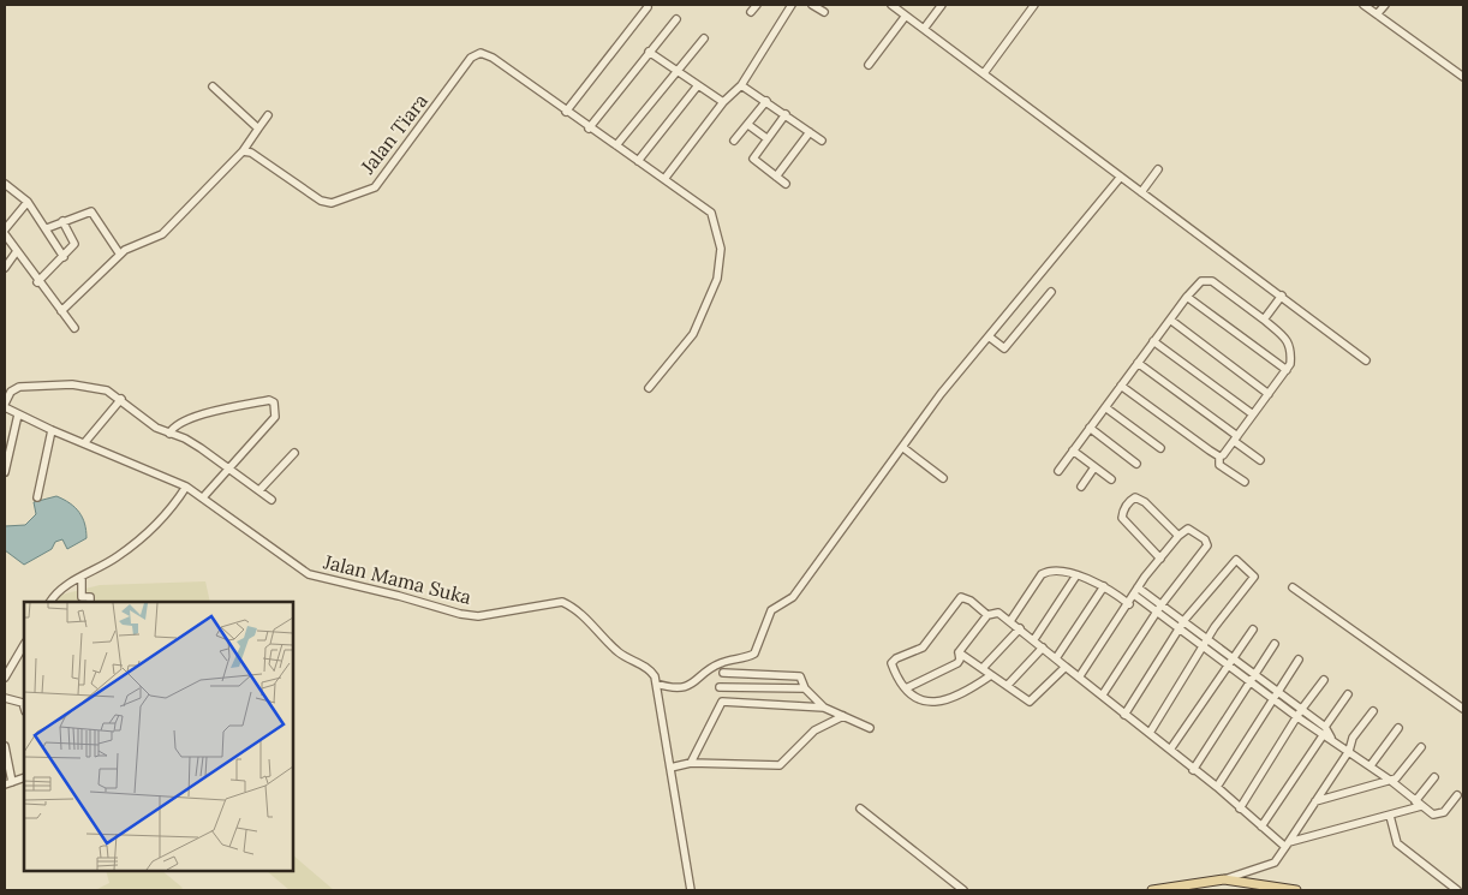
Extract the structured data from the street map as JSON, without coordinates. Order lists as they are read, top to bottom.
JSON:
{
  "streets": {
    "street": ["Jalan Tiara", "Jalan Mama Suka"]
  }
}
